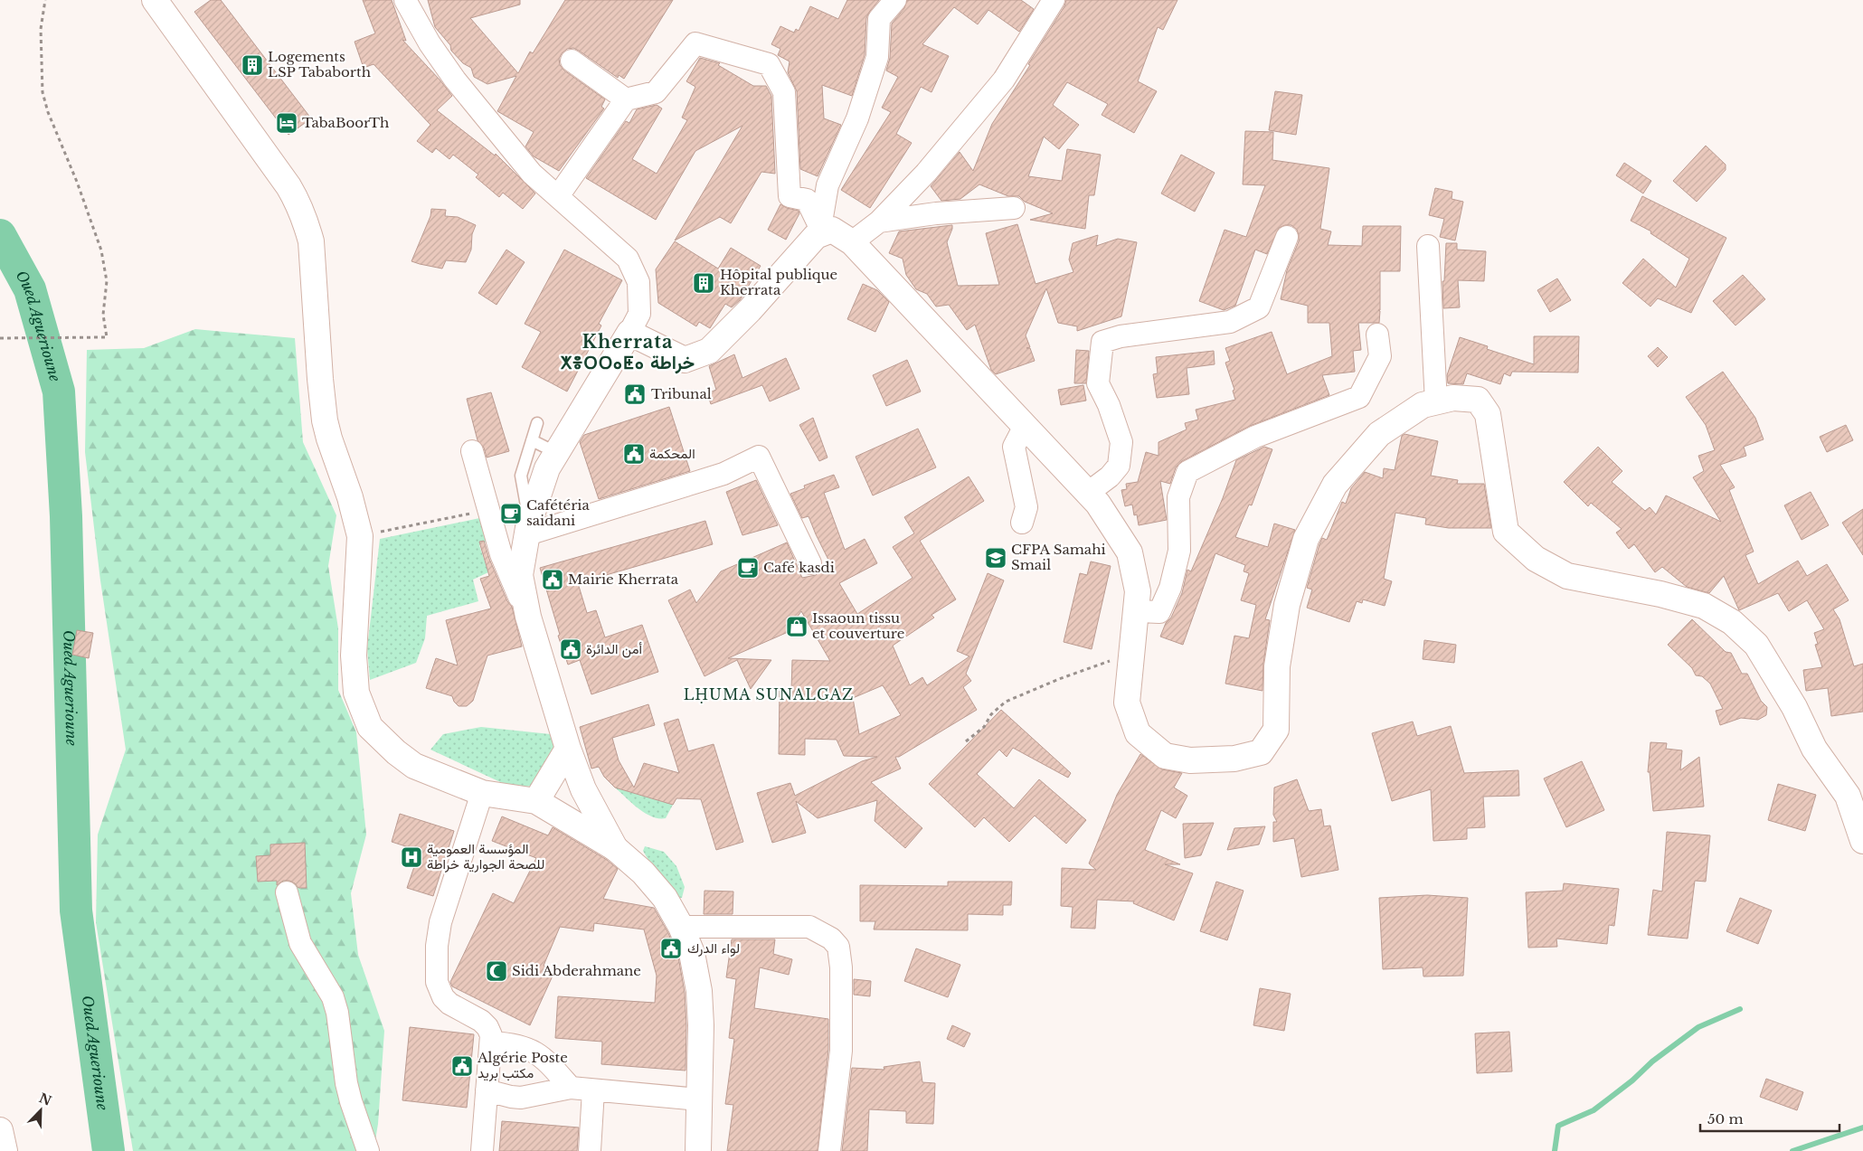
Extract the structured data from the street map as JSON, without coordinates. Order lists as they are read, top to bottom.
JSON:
{
  "districts": ["Kherrata ⵅⴻⵔⵔⴰⵟⴰ خراطة", "LḤUMA SUNALGAZ"],
  "water": ["Oued Aguerioune"],
  "places": {
    "building": ["Logements LSP Tababorth", "Hôpital publique Kherrata"],
    "hotel": ["TabaBoorTh"],
    "public building": [
      "Tribunal",
      "المحكمة",
      "Mairie Kherrata",
      "أمن الدائرة",
      "لواء الدرك",
      "Algérie Poste مكتب بريد"
    ],
    "cafe": ["Cafétéria saidani", "Café kasdi"],
    "school or university": ["CFPA Samahi Smail"],
    "shop": ["Issaoun tissu et couverture"],
    "hospital": ["المؤسسة العمومية للصحة الجوارية خراطة"],
    "mosque": ["Sidi Abderahmane"]
  },
  "scale_bar": "50 m",
  "north": "top right"
}
